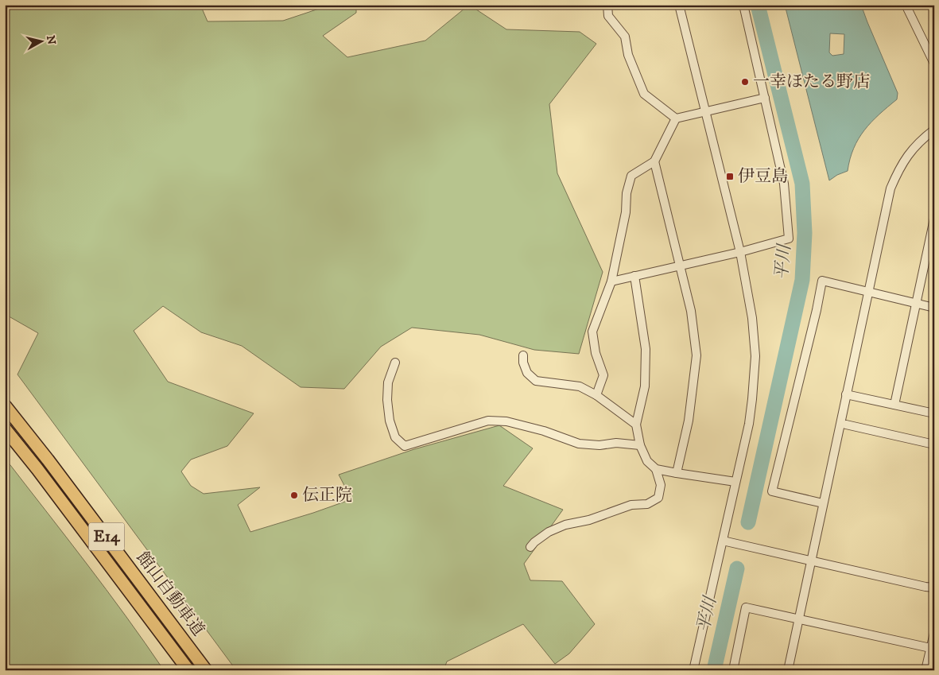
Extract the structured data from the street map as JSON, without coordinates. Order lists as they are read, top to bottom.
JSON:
{
  "streets": {
    "highway": ["E14", "館山自動車道"]
  },
  "water": ["平川"],
  "places": {
    "other": ["一幸ほたる野店", "伝正院"],
    "transit": ["伊豆島"]
  },
  "north": "right"
}
